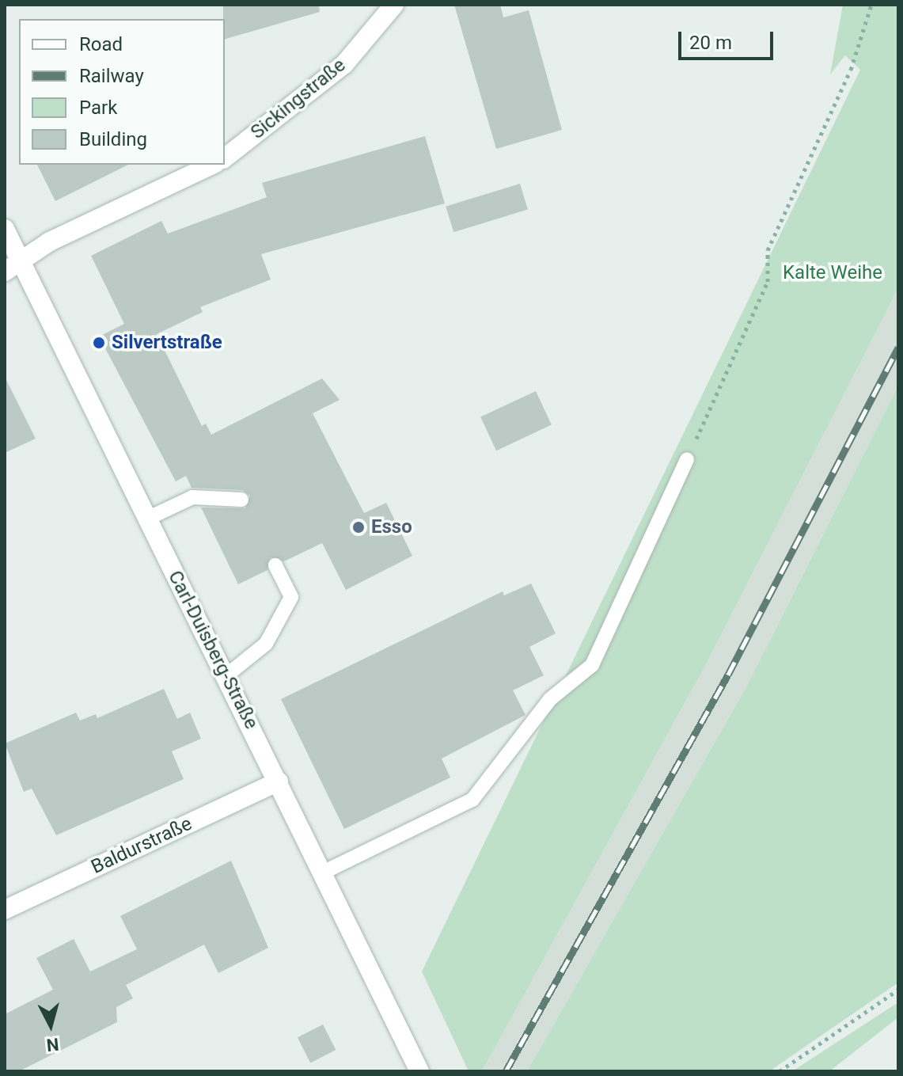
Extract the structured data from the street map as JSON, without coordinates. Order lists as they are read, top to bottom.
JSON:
{
  "streets": {
    "main road": ["Sickingstraße", "Carl-Duisberg-Straße", "Baldurstraße"]
  },
  "crossings": [
    ["Carl-Duisberg-Straße", "Baldurstraße"]
  ],
  "parks": ["Kalte Weihe"],
  "places": ["Silvertstraße", "Esso"],
  "legend": [
    "Road",
    "Railway",
    "Park",
    "Building"
  ],
  "scale_bar": "20 m",
  "north": "bottom"
}
